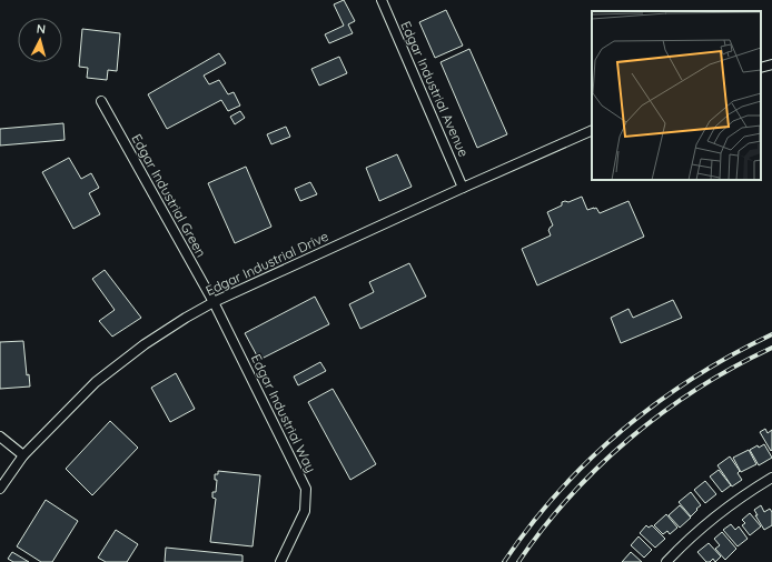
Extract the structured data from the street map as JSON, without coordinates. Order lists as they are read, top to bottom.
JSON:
{
  "streets": {
    "street": [
      "Edgar Industrial Avenue",
      "Edgar Industrial Green",
      "Edgar Industrial Drive",
      "Edgar Industrial Way"
    ]
  },
  "crossings": [
    ["Edgar Industrial Avenue", "Edgar Industrial Drive"],
    ["Edgar Industrial Green", "Edgar Industrial Drive"],
    ["Edgar Industrial Green", "Edgar Industrial Way"],
    ["Edgar Industrial Drive", "Edgar Industrial Way"]
  ],
  "north": "top"
}
